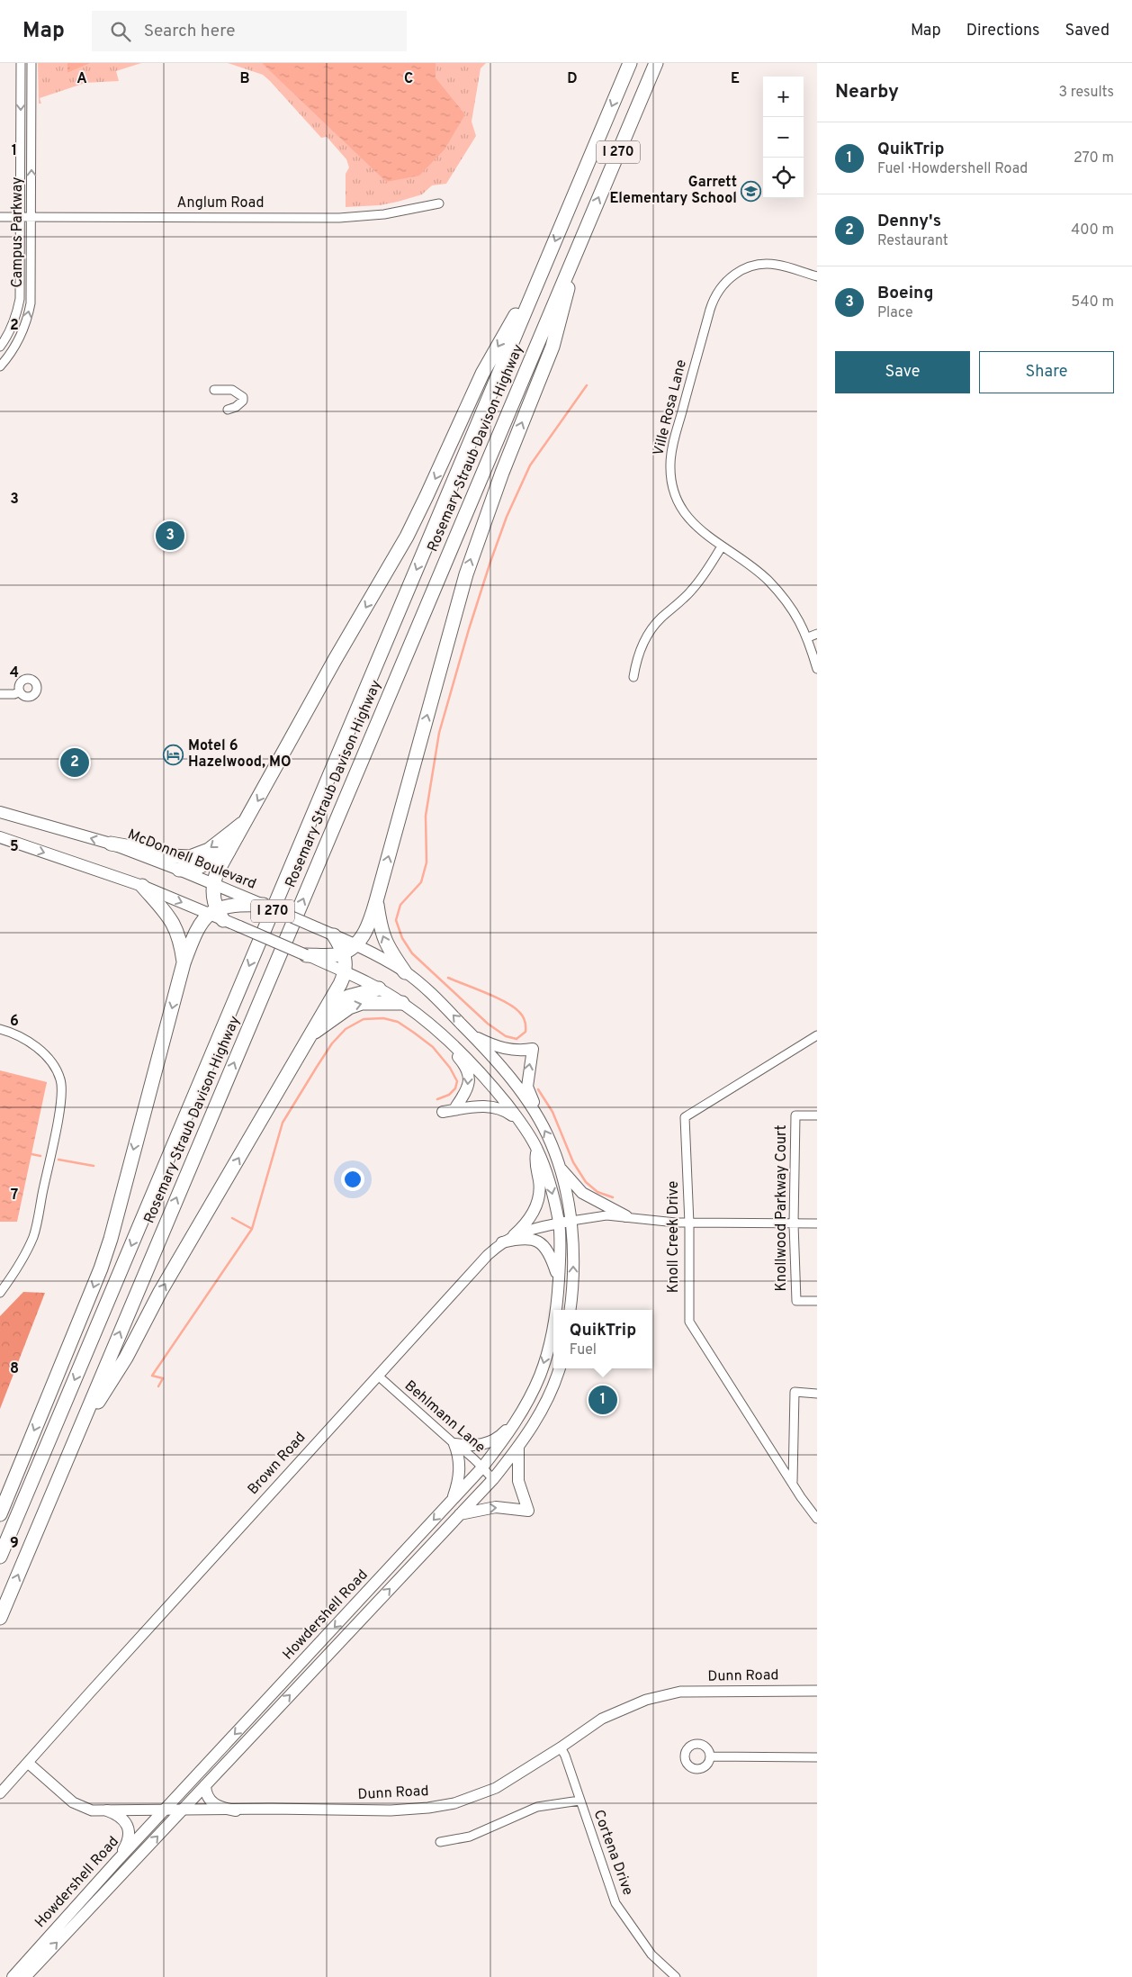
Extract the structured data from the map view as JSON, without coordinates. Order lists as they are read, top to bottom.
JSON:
{
  "streets": {
    "highway": ["I 270", "Rosemary Straub Davison Highway"],
    "main road": ["McDonnell Boulevard", "Howdershell Road"],
    "street": [
      "Anglum Road",
      "Campus Parkway",
      "Ville Rosa Lane",
      "Knollwood Parkway Court",
      "Knoll Creek Drive",
      "Behlmann Lane",
      "Brown Road",
      "Dunn Road",
      "Cortena Drive"
    ]
  },
  "crossings": [
    ["Anglum Road", "Campus Parkway"],
    ["McDonnell Boulevard", "Brown Road"],
    ["Behlmann Lane", "Brown Road"],
    ["Behlmann Lane", "Howdershell Road"],
    ["Brown Road", "Howdershell Road"],
    ["Brown Road", "Dunn Road"],
    ["Howdershell Road", "Dunn Road"],
    ["Dunn Road", "Cortena Drive"]
  ],
  "places": {
    "school or university": ["Garrett Elementary School"],
    "hotel": ["Motel 6 Hazelwood, MO"]
  },
  "page": {
    "header": "Map",
    "search": "Search here",
    "nav": ["Map", "Directions", "Saved"],
    "heading": ["Nearby", "3 results"],
    "map_buttons": ["+", "−"],
    "list": [
      {
        "mark": "1",
        "name": "QuikTrip",
        "note": "Fuel · Howdershell Road",
        "value": "270 m"
      },
      {
        "mark": "2",
        "name": "Denny's",
        "note": "Restaurant",
        "value": "400 m"
      },
      {
        "mark": "3",
        "name": "Boeing",
        "note": "Place",
        "value": "540 m"
      }
    ],
    "buttons": ["Save", "Share"],
    "pins": ["3", "2", "1"],
    "popup": ["QuikTrip", "Fuel"]
  },
  "grid": {
    "columns": [
      "A",
      "B",
      "C",
      "D",
      "E"
    ],
    "rows": [
      "1",
      "2",
      "3",
      "4",
      "5",
      "6",
      "7",
      "8",
      "9"
    ]
  }
}
